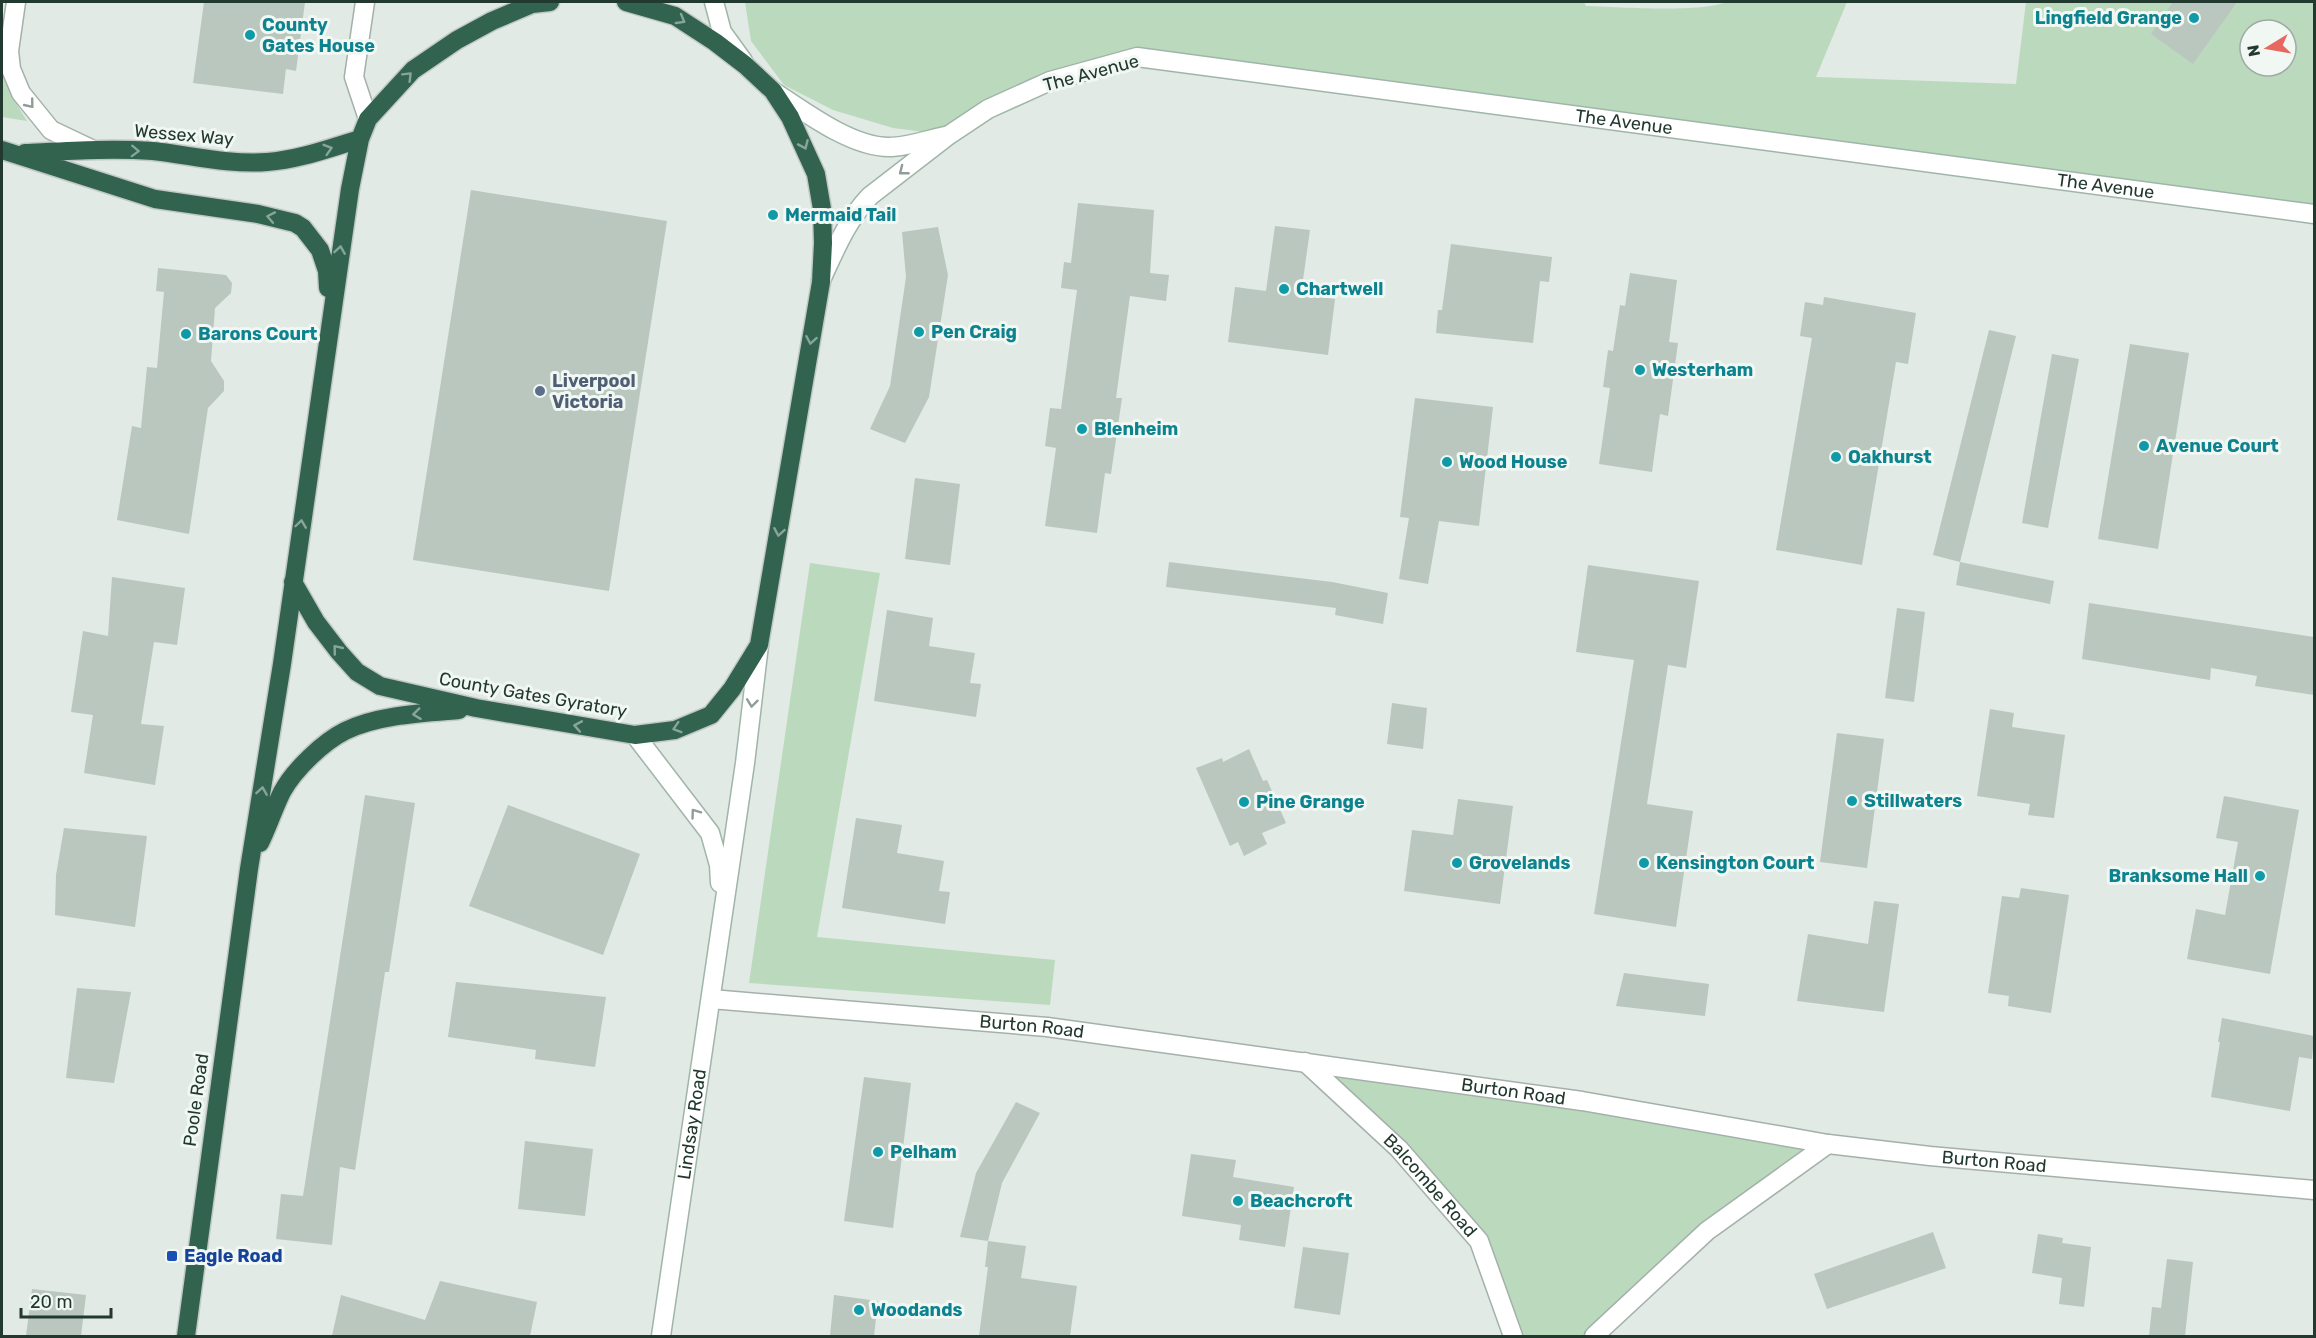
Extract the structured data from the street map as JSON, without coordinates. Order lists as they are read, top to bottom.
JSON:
{
  "streets": {
    "highway": ["Wessex Way", "County Gates Gyratory", "Poole Road"],
    "street": [
      "The Avenue",
      "Burton Road",
      "Lindsay Road",
      "Balcombe Road"
    ]
  },
  "crossings": [
    ["The Avenue", "County Gates Gyratory"],
    ["County Gates Gyratory", "Poole Road"],
    ["County Gates Gyratory", "Lindsay Road"],
    ["Burton Road", "Lindsay Road"],
    ["Burton Road", "Balcombe Road"]
  ],
  "one_way": ["Wessex Way"],
  "places": {
    "other": [
      "Lingfield Grange",
      "County Gates House",
      "Mermaid Tail",
      "Chartwell",
      "Pen Craig",
      "Barons Court",
      "Westerham",
      "Liverpool Victoria",
      "Blenheim",
      "Avenue Court",
      "Oakhurst",
      "Wood House",
      "Stillwaters",
      "Pine Grange",
      "Grovelands",
      "Kensington Court",
      "Branksome Hall",
      "Pelham",
      "Beachcroft",
      "Woodands"
    ],
    "transit": ["Eagle Road"]
  },
  "scale_bar": "20 m",
  "north": "left"
}
